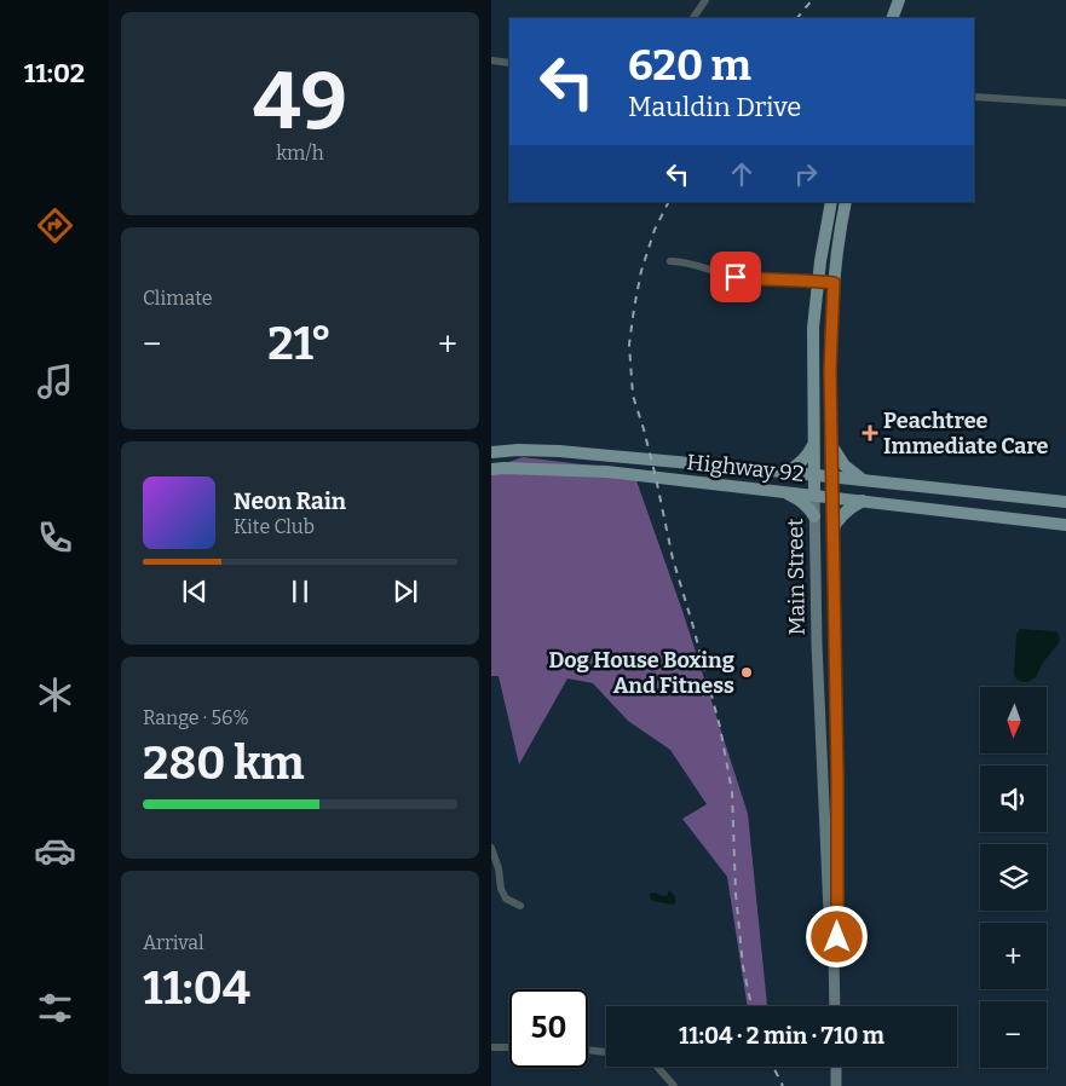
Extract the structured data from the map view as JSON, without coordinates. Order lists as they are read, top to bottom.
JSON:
{
  "streets": {
    "main road": ["Highway 92", "Main Street"]
  },
  "crossings": [
    ["Highway 92", "Main Street"]
  ],
  "places": {
    "health": ["Peachtree Immediate Care"],
    "other": ["Dog House Boxing And Fitness"]
  },
  "north": "bottom",
  "page": {
    "tabs": "11:02",
    "tile": [
      ["49", "km/h"],
      "Climate",
      ["Range · 56%", "280 km"],
      ["Arrival", "11:04"]
    ],
    "turn": ["620 m", "Mauldin Drive"],
    "heat": ["−", "21°", "+"],
    "song": ["Neon Rain", "Kite Club"],
    "map_buttons": ["+", "−"],
    "limit": "50",
    "trip": "11:04 · 2 min · 710 m"
  }
}
